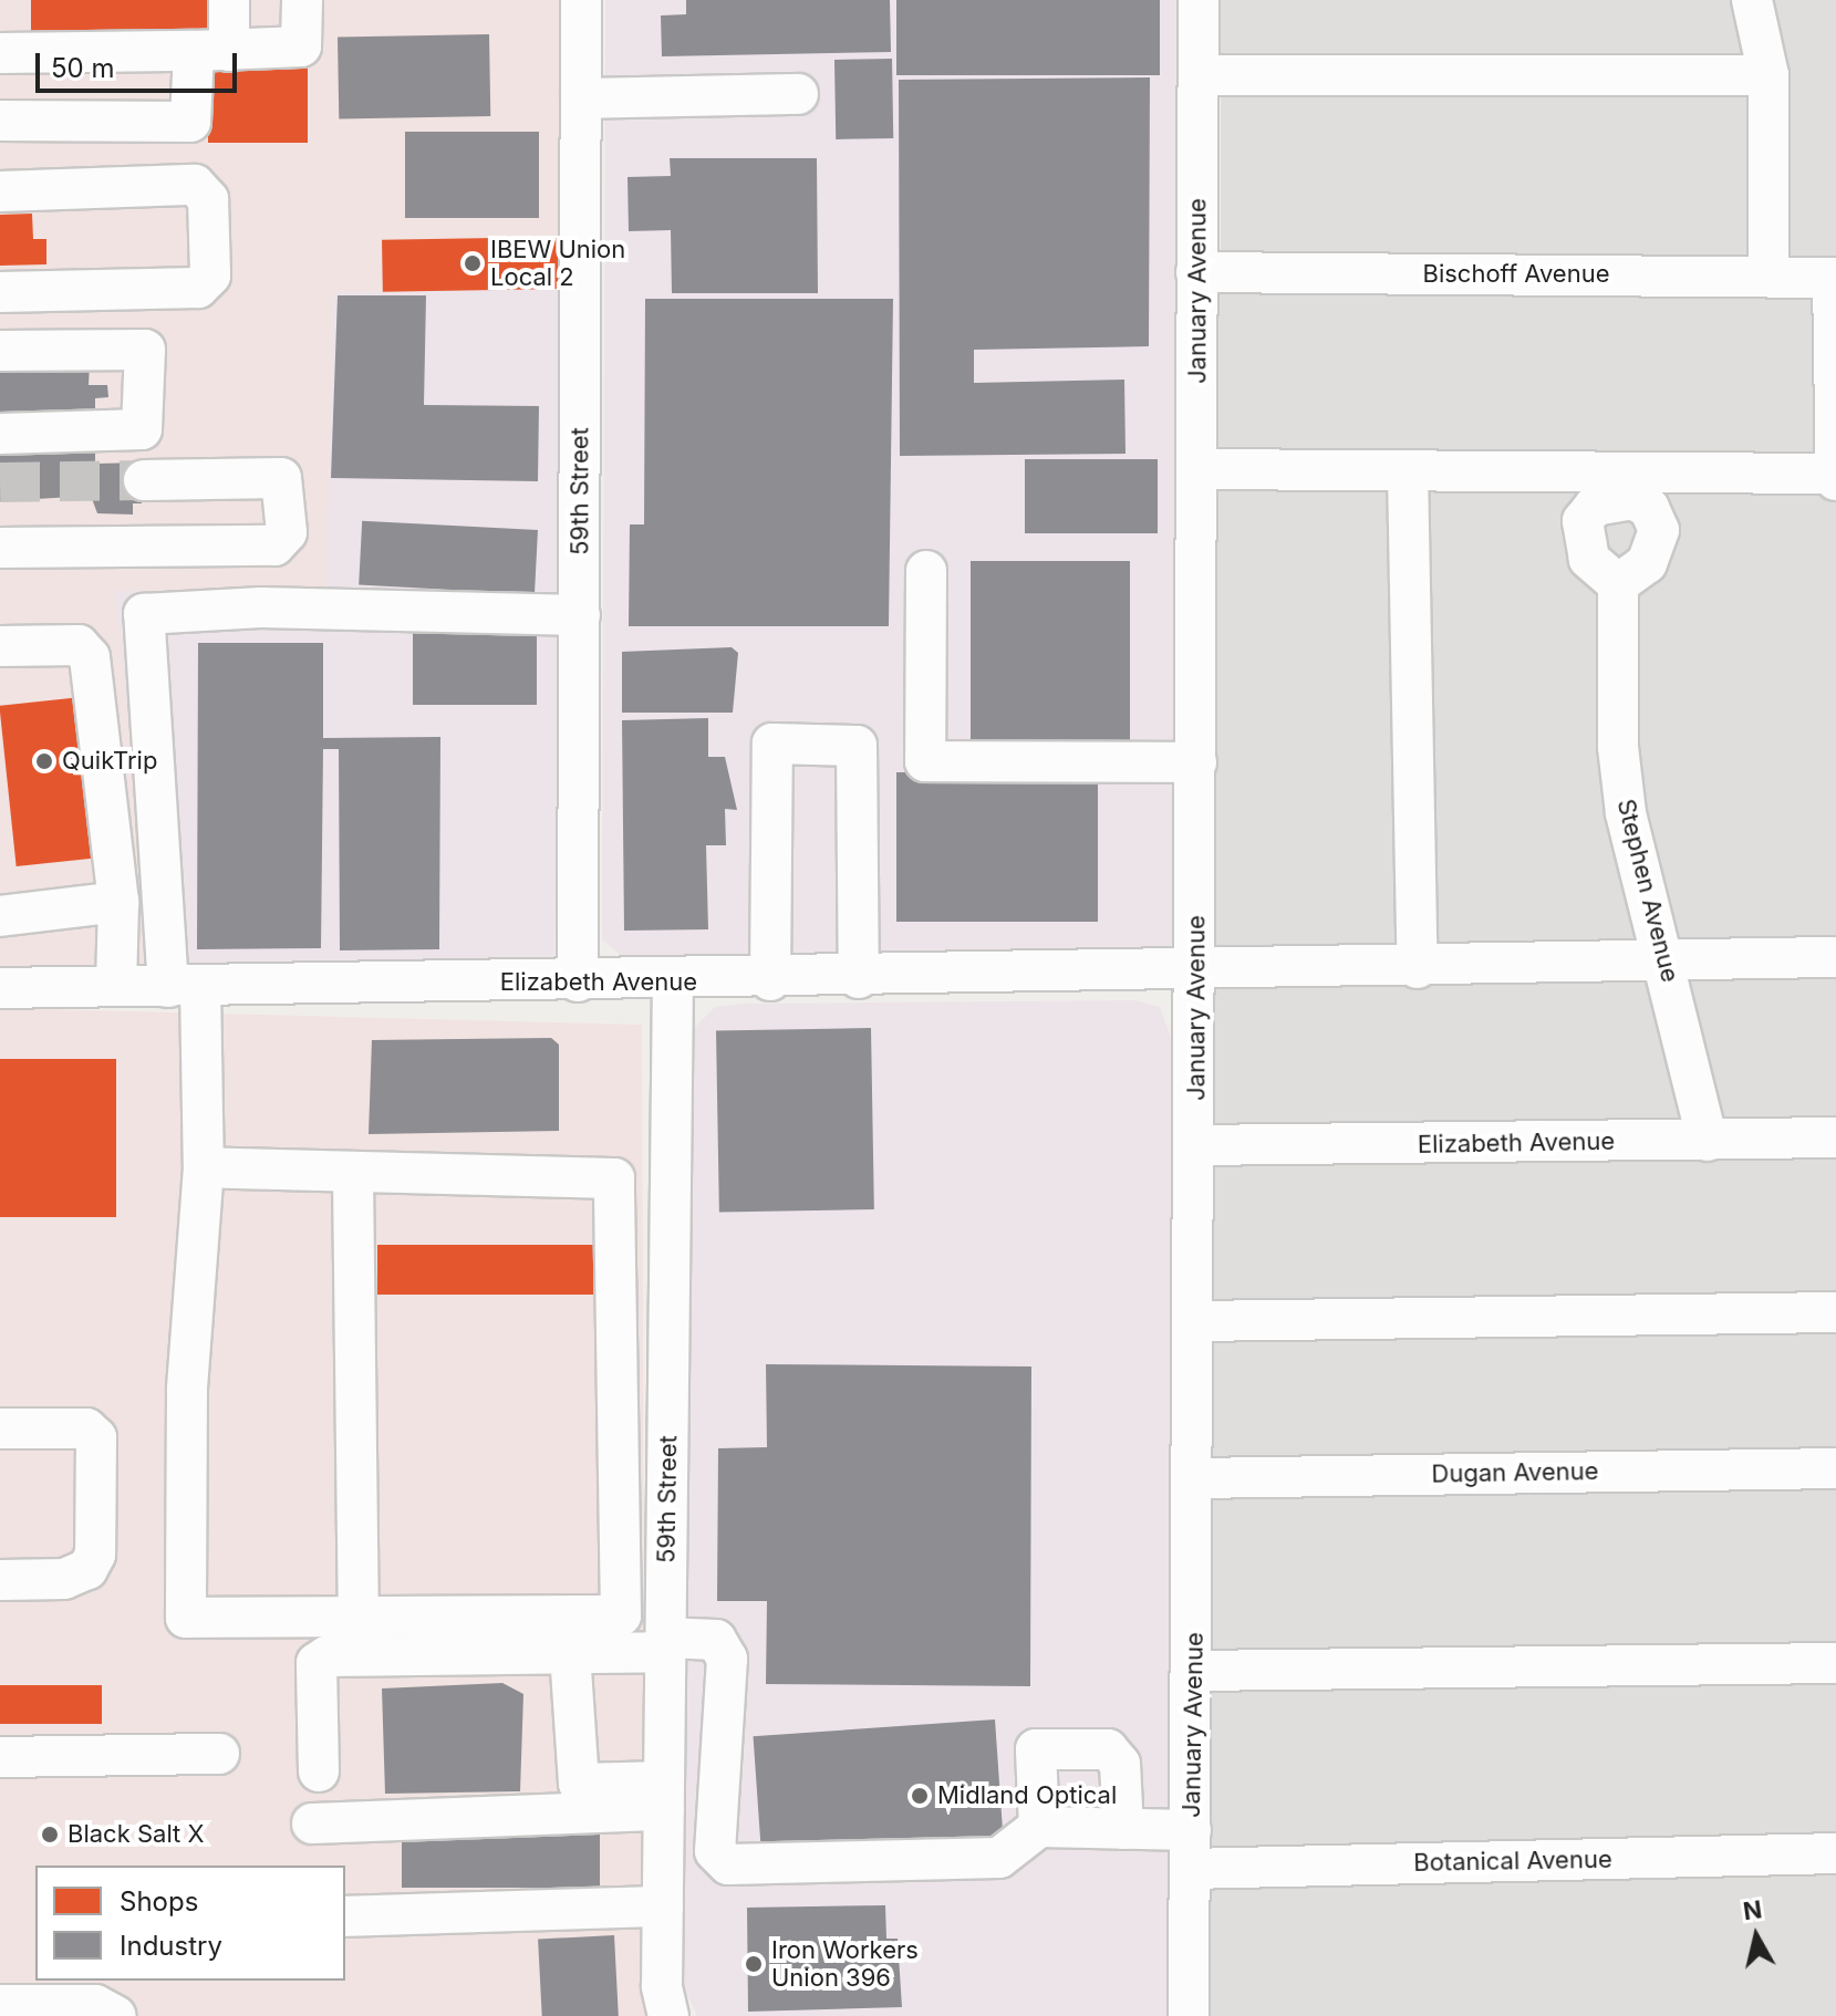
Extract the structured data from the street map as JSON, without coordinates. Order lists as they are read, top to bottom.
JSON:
{
  "streets": {
    "street": [
      "Bischoff Avenue",
      "January Avenue",
      "59th Street",
      "Stephen Avenue",
      "Elizabeth Avenue",
      "Dugan Avenue",
      "Botanical Avenue"
    ]
  },
  "crossings": [
    ["Bischoff Avenue", "January Avenue"],
    ["January Avenue", "Elizabeth Avenue"],
    ["January Avenue", "Dugan Avenue"],
    ["January Avenue", "Botanical Avenue"],
    ["59th Street", "Elizabeth Avenue"],
    ["Stephen Avenue", "Elizabeth Avenue"]
  ],
  "places": [
    "IBEW Union Local 2",
    "QuikTrip",
    "Midland Optical",
    "Black Salt X",
    "Iron Workers Union 396"
  ],
  "legend": ["Shops", "Industry"],
  "scale_bar": "50 m",
  "north": "top"
}
